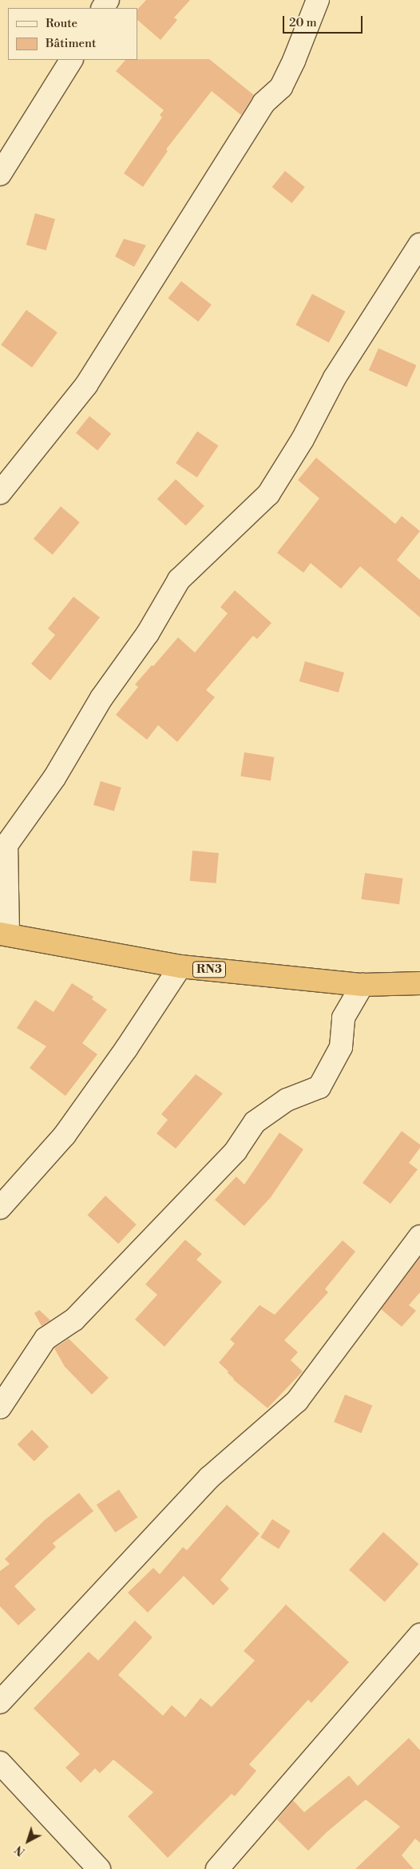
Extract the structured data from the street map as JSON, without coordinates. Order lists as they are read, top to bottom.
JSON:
{
  "streets": {
    "highway": ["RN3"]
  },
  "legend": ["Route", "Bâtiment"],
  "scale_bar": "20 m",
  "north": "bottom left"
}
